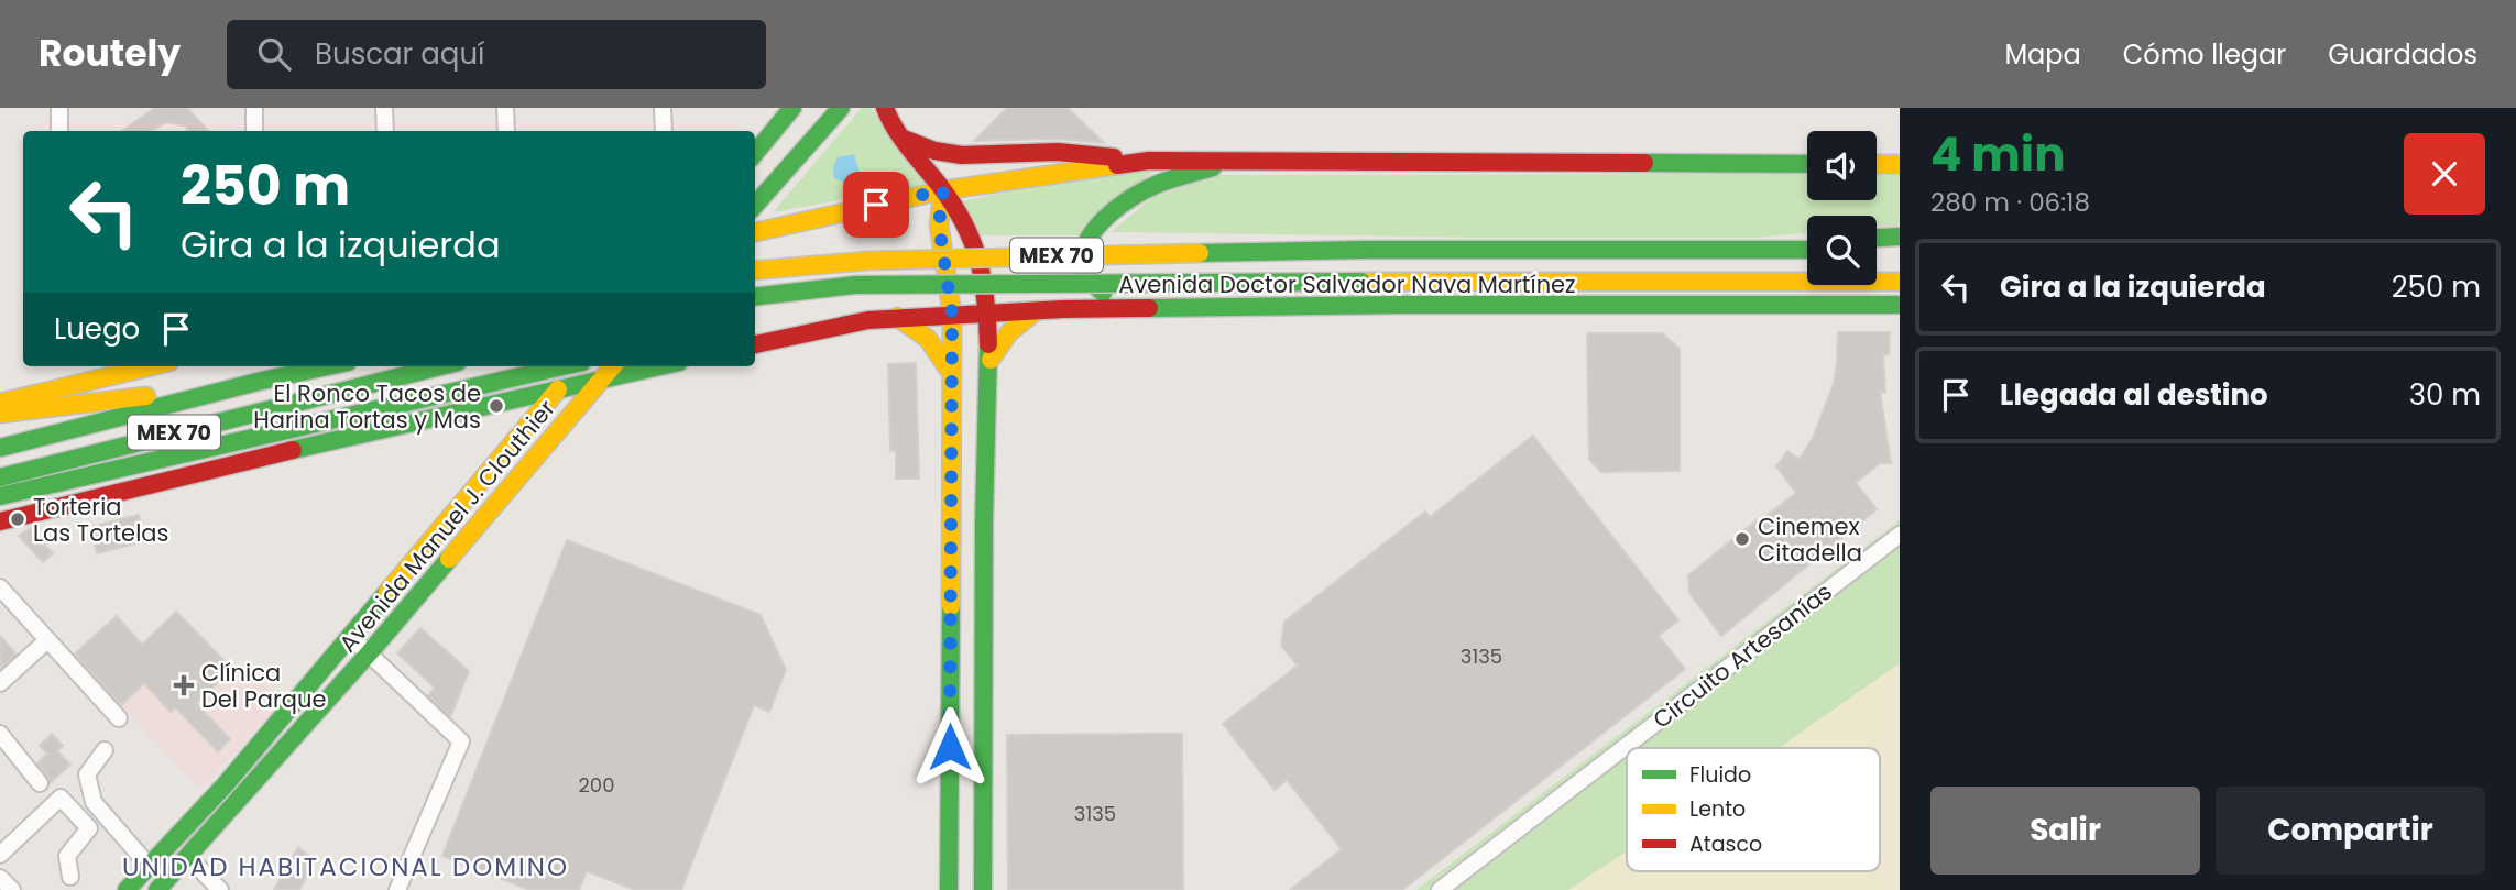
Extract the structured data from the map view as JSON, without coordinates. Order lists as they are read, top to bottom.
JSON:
{
  "streets": {
    "main road": ["MEX 70", "Avenida Doctor Salvador Nava Martínez", "Avenida Manuel J. Clouthier"],
    "street": ["Circuito Artesanías"]
  },
  "districts": ["UNIDAD HABITACIONAL DOMINO"],
  "places": {
    "other": ["El Ronco Tacos de Harina Tortas y Mas", "Torteria Las Tortelas", "Cinemex Citadella"],
    "health": ["Clínica Del Parque"]
  },
  "house_numbers": ["3135", "200", "3135"],
  "legend": ["Fluido", "Lento", "Atasco"],
  "page": {
    "header": "Routely",
    "search": "Buscar aquí",
    "nav": ["Mapa", "Cómo llegar", "Guardados"],
    "heading": ["4 min", "280 m · 06:18"],
    "turn": ["250 m", "Gira a la izquierda"],
    "list": [
      {
        "name": "Gira a la izquierda",
        "value": "250 m"
      },
      {
        "name": "Llegada al destino",
        "value": "30 m"
      }
    ],
    "then": "Luego",
    "buttons": ["Salir", "Compartir"]
  }
}
